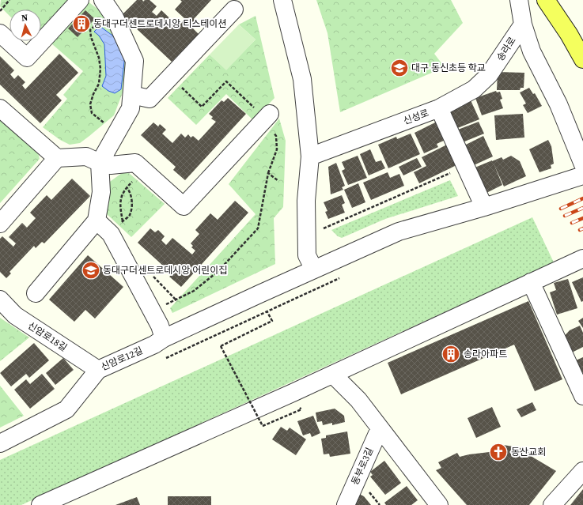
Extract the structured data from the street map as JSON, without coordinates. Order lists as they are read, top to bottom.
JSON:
{
  "streets": {
    "street": [
      "송라로",
      "신성로",
      "신암로18길",
      "신암로12길",
      "동부로3길"
    ]
  },
  "crossings": [
    ["송라로", "신성로"],
    ["신성로", "신암로12길"],
    ["신암로18길", "신암로12길"]
  ],
  "places": {
    "building": ["동대구더센트로데시앙 티스테이션", "송라아파트"],
    "school or university": ["대구 동신초등 학교", "동대구더센트로데시앙 어린이집"],
    "church": ["동산교회"]
  },
  "north": "top"
}
